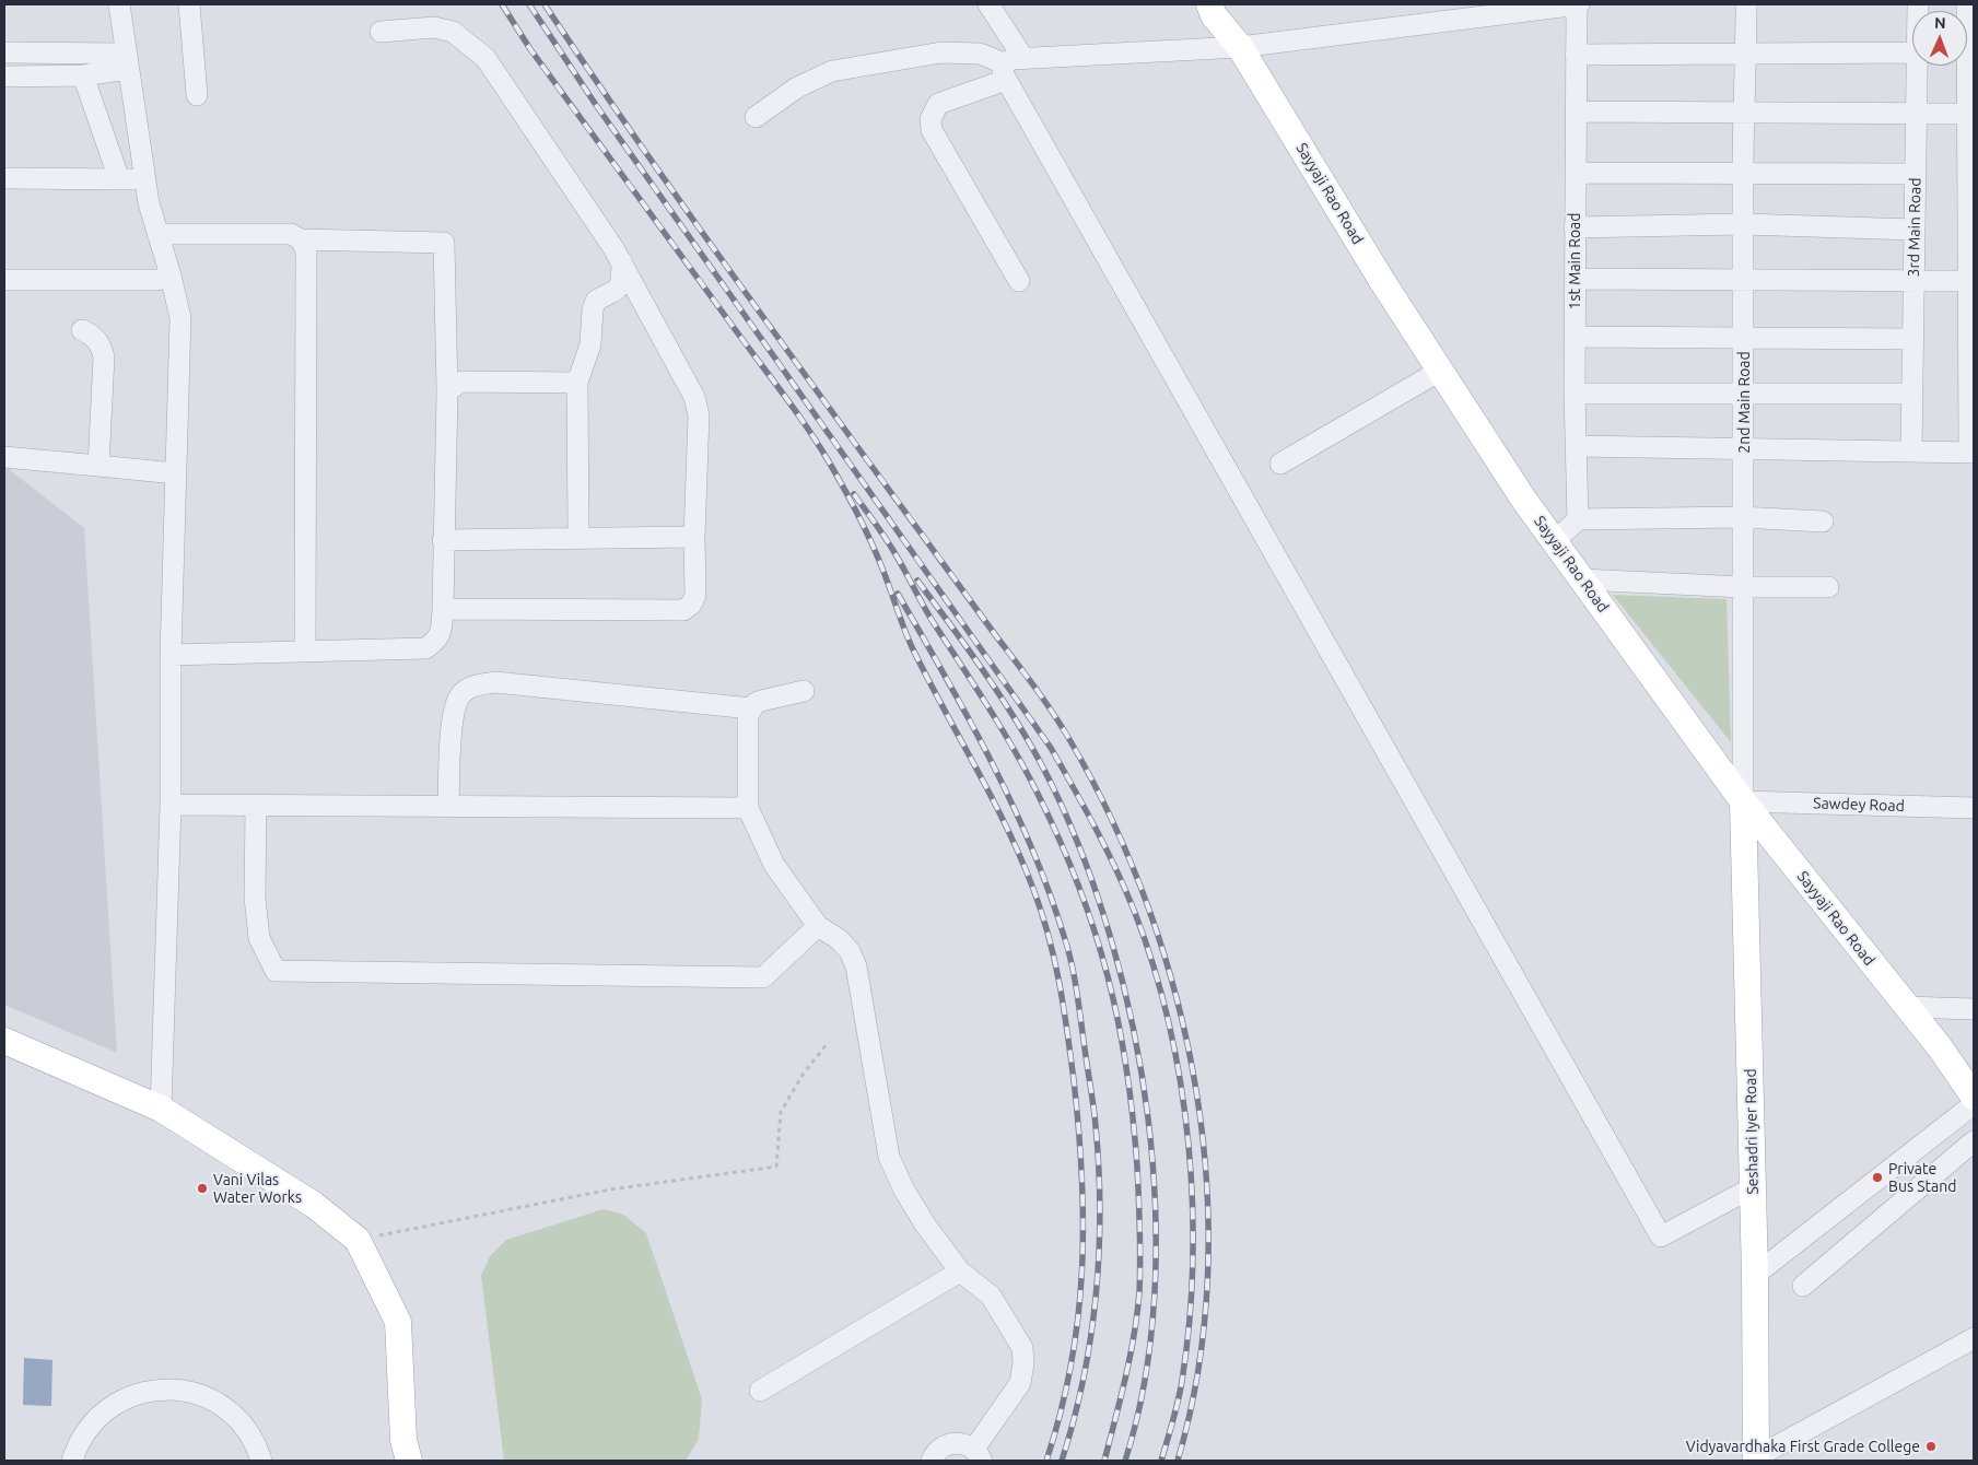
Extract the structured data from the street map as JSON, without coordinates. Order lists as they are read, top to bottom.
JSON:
{
  "streets": {
    "main road": ["Sayyaji Rao Road", "Seshadri Iyer Road"],
    "street": [
      "3rd Main Road",
      "1st Main Road",
      "2nd Main Road",
      "Sawdey Road"
    ]
  },
  "crossings": [
    ["Sayyaji Rao Road", "2nd Main Road"],
    ["Sayyaji Rao Road", "Sawdey Road"],
    ["Sayyaji Rao Road", "Seshadri Iyer Road"],
    ["2nd Main Road", "Sawdey Road"],
    ["2nd Main Road", "Seshadri Iyer Road"],
    ["Sawdey Road", "Seshadri Iyer Road"]
  ],
  "places": ["Private Bus Stand", "Vani Vilas Water Works", "Vidyavardhaka First Grade College"],
  "north": "top"
}
